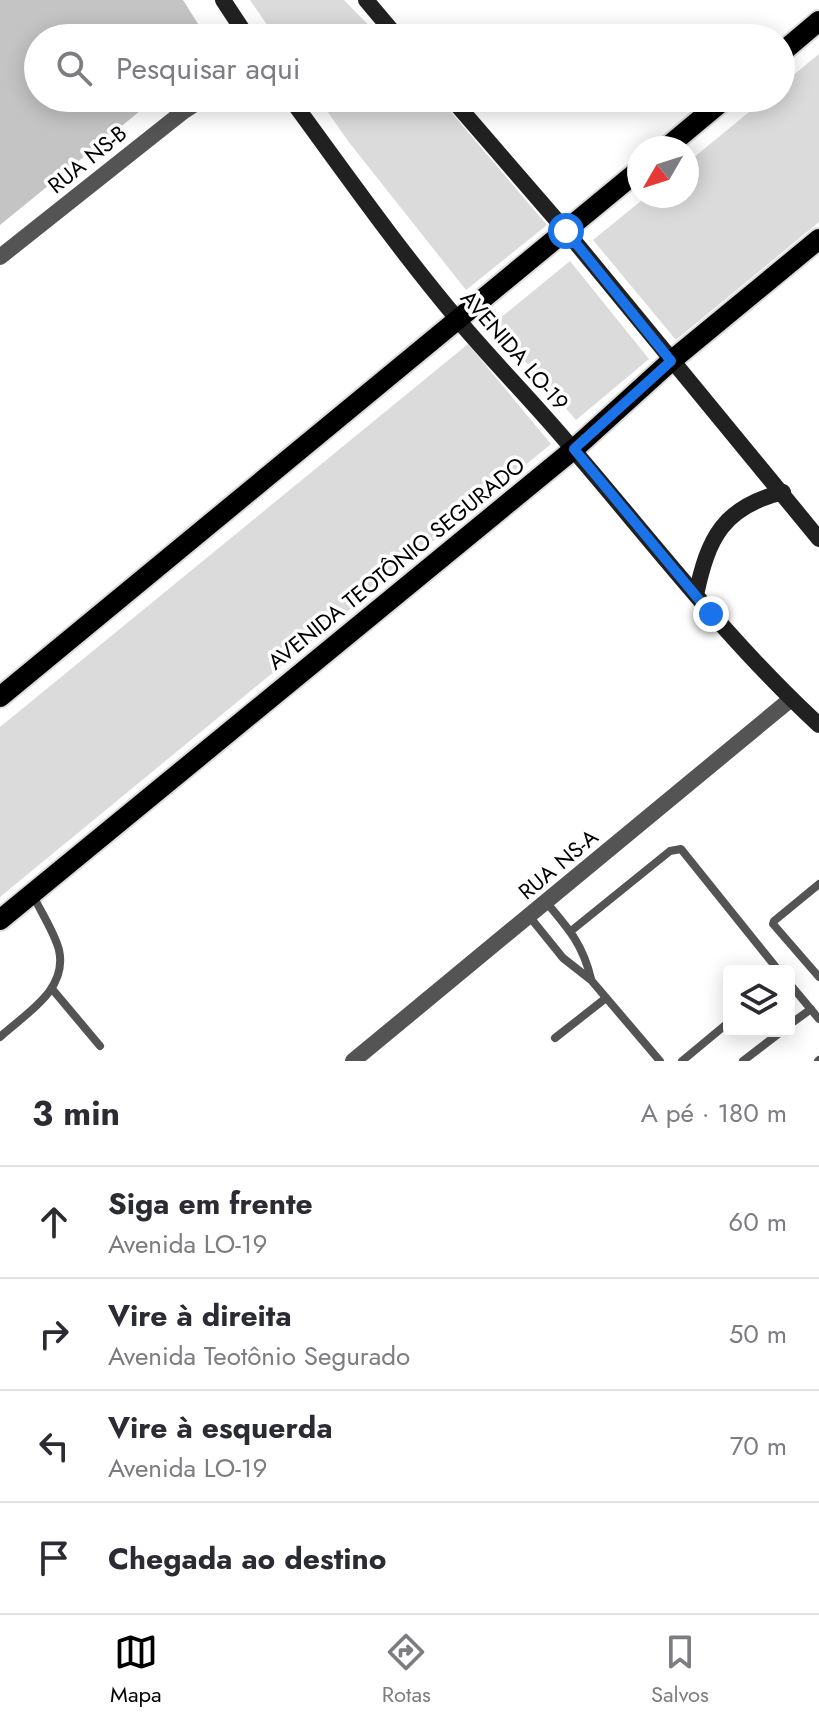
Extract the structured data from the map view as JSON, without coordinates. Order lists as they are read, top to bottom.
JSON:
{
  "streets": {
    "main road": ["AVENIDA LO-19", "AVENIDA TEOTÔNIO SEGURADO"],
    "street": ["RUA NS-B", "RUA NS-A"]
  },
  "crossings": [
    ["AVENIDA LO-19", "AVENIDA TEOTÔNIO SEGURADO"],
    ["AVENIDA LO-19", "RUA NS-A"]
  ],
  "north": "bottom left",
  "page": {
    "search": "Pesquisar aqui",
    "heading": ["3 min", "A pé · 180 m"],
    "list": [
      ["Siga em frente", "Avenida LO-19", "60 m"],
      ["Vire à direita", "Avenida Teotônio Segurado", "50 m"],
      ["Vire à esquerda", "Avenida LO-19", "70 m"],
      "Chegada ao destino"
    ],
    "nav": ["Mapa", "Rotas", "Salvos"]
  }
}
